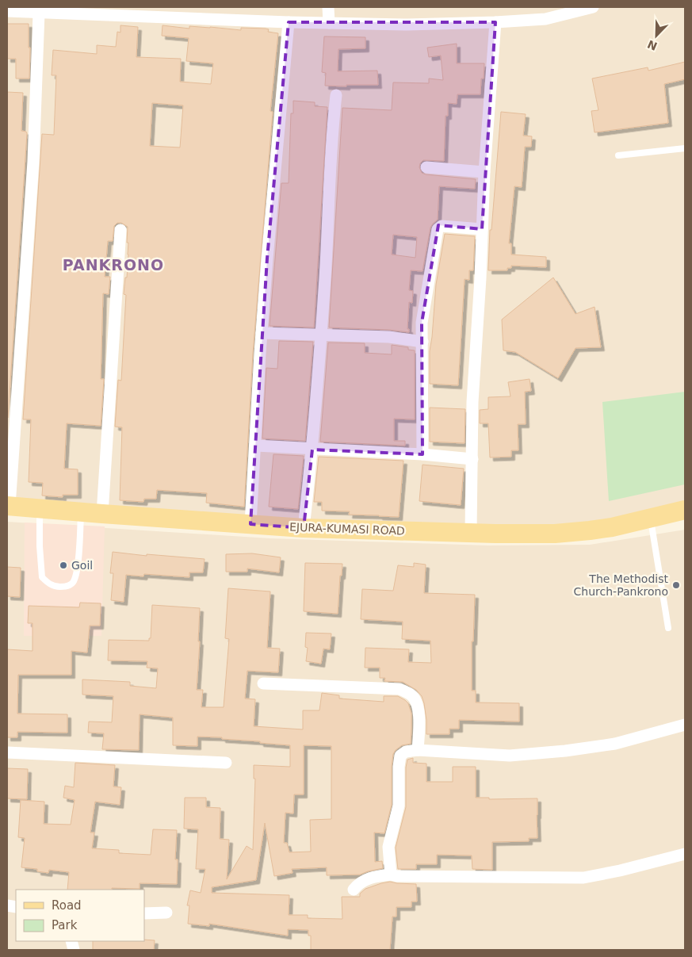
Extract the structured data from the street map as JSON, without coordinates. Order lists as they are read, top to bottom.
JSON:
{
  "streets": {
    "main road": ["EJURA-KUMASI ROAD"]
  },
  "districts": ["PANKRONO"],
  "places": ["Goil", "The Methodist Church-Pankrono"],
  "legend": ["Road", "Park"],
  "north": "bottom left"
}
